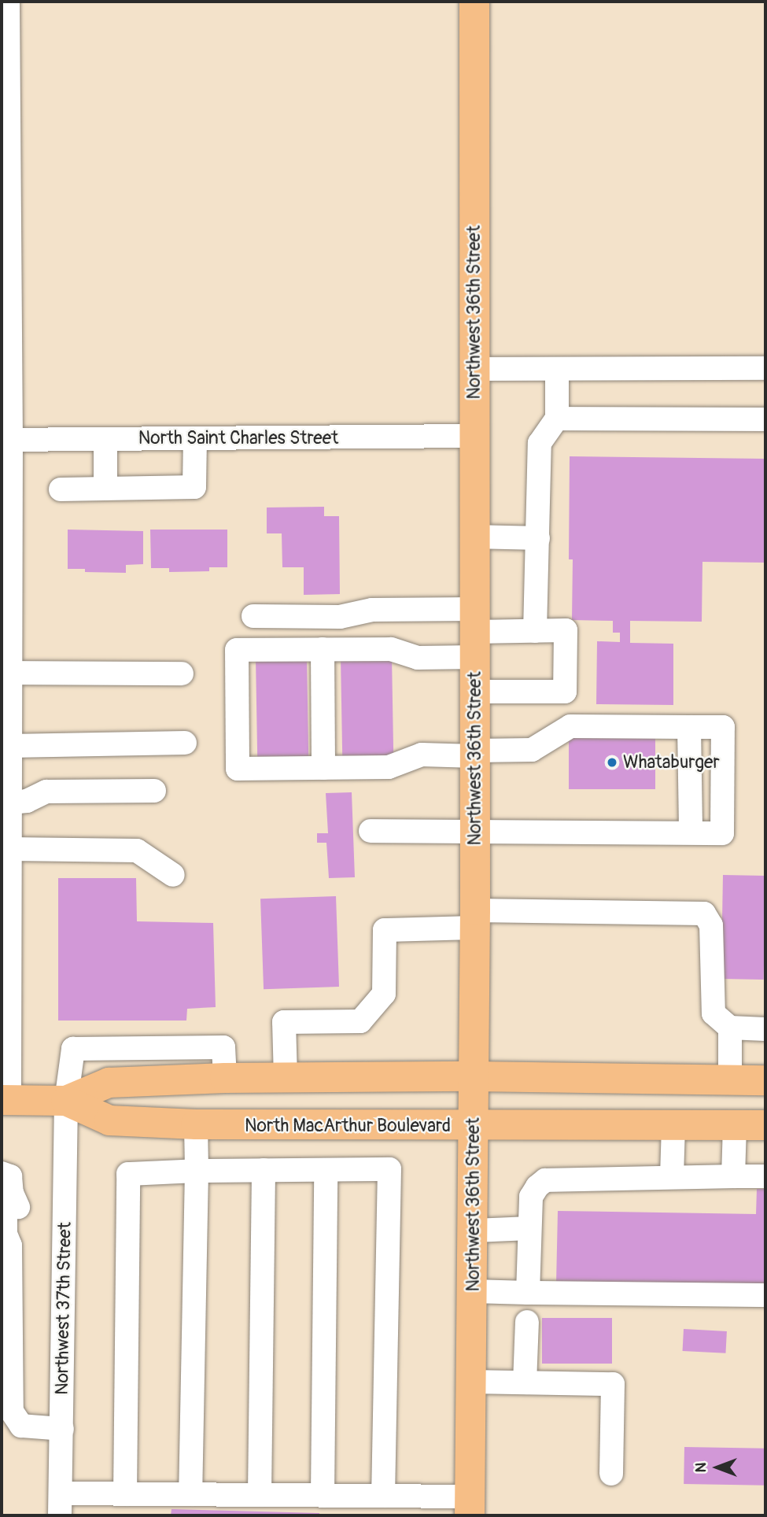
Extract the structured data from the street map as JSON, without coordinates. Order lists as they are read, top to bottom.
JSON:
{
  "streets": {
    "main road": ["Northwest 36th Street", "North MacArthur Boulevard"],
    "street": ["North Saint Charles Street", "Northwest 37th Street"]
  },
  "crossings": [
    ["Northwest 36th Street", "North Saint Charles Street"],
    ["Northwest 36th Street", "North MacArthur Boulevard"],
    ["North MacArthur Boulevard", "Northwest 37th Street"]
  ],
  "places": ["Whataburger"],
  "north": "left"
}
